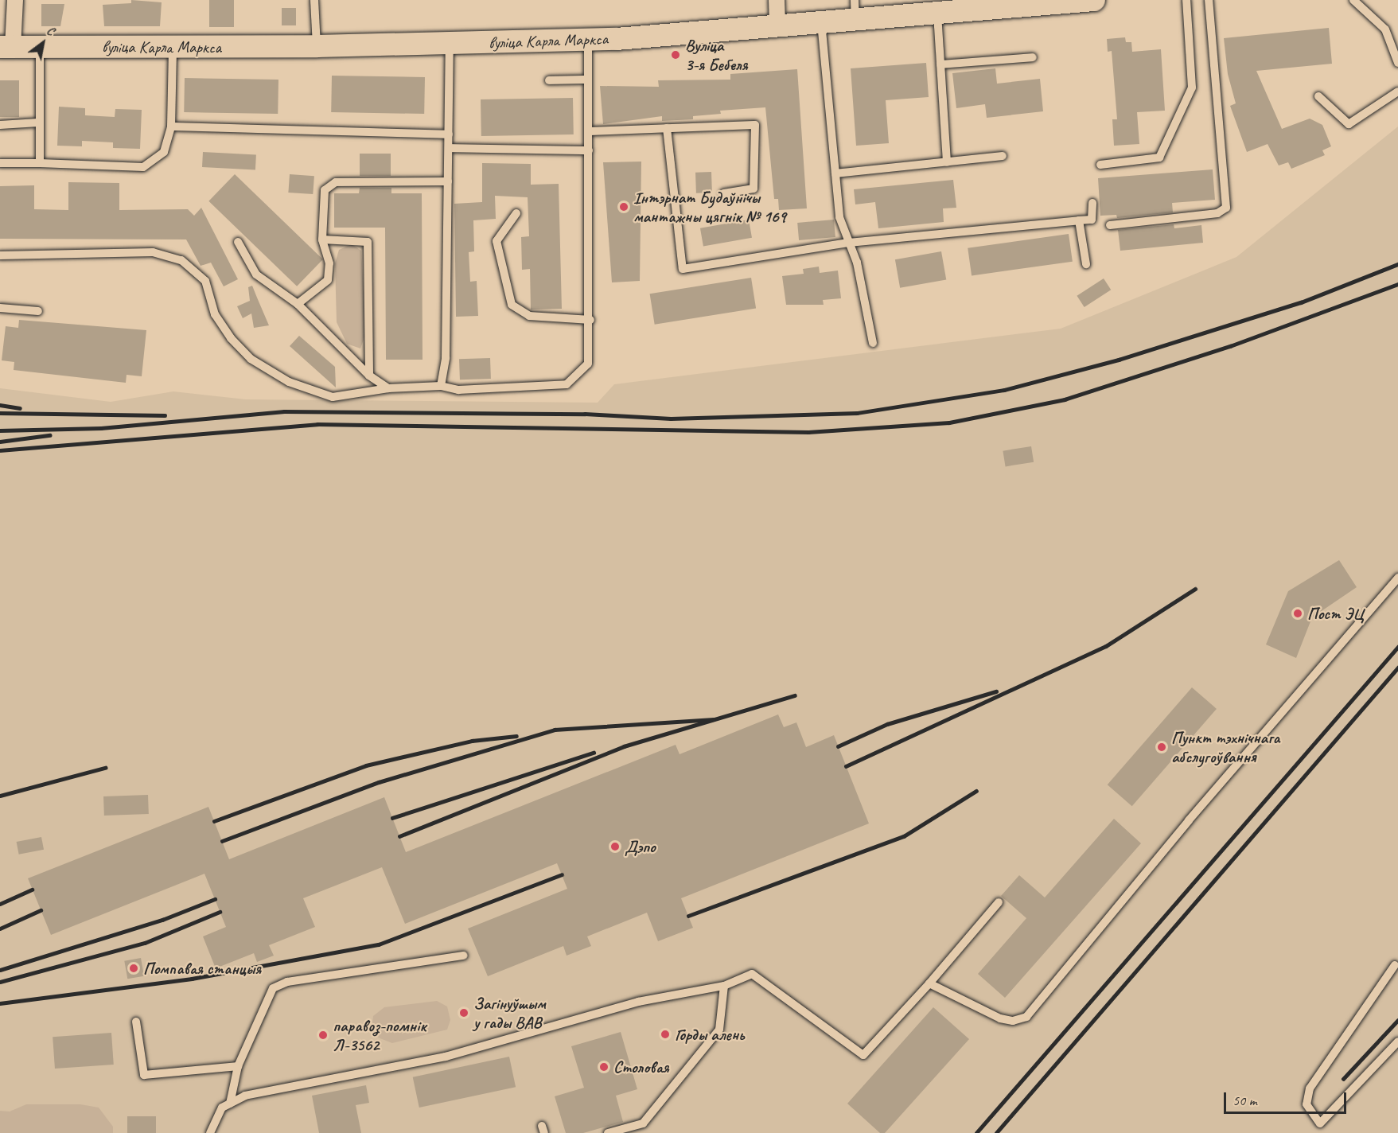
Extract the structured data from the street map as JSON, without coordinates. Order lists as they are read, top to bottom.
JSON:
{
  "streets": {
    "main road": ["вуліца Карла Маркса"]
  },
  "places": [
    "Вуліца 3-я Бебеля",
    "Інтэрнат Будаўнічы мантажны цягнік № 169",
    "Пост ЭЦ",
    "Пункт тэхнічнага абслугоўвання",
    "Дэпо",
    "Помпавая станцыя",
    "Загінуўшым у гады ВАВ",
    "Горды алень",
    "паравоз-помнік Л-3562",
    "Столовая"
  ],
  "scale_bar": "50 m",
  "north": "top right"
}
